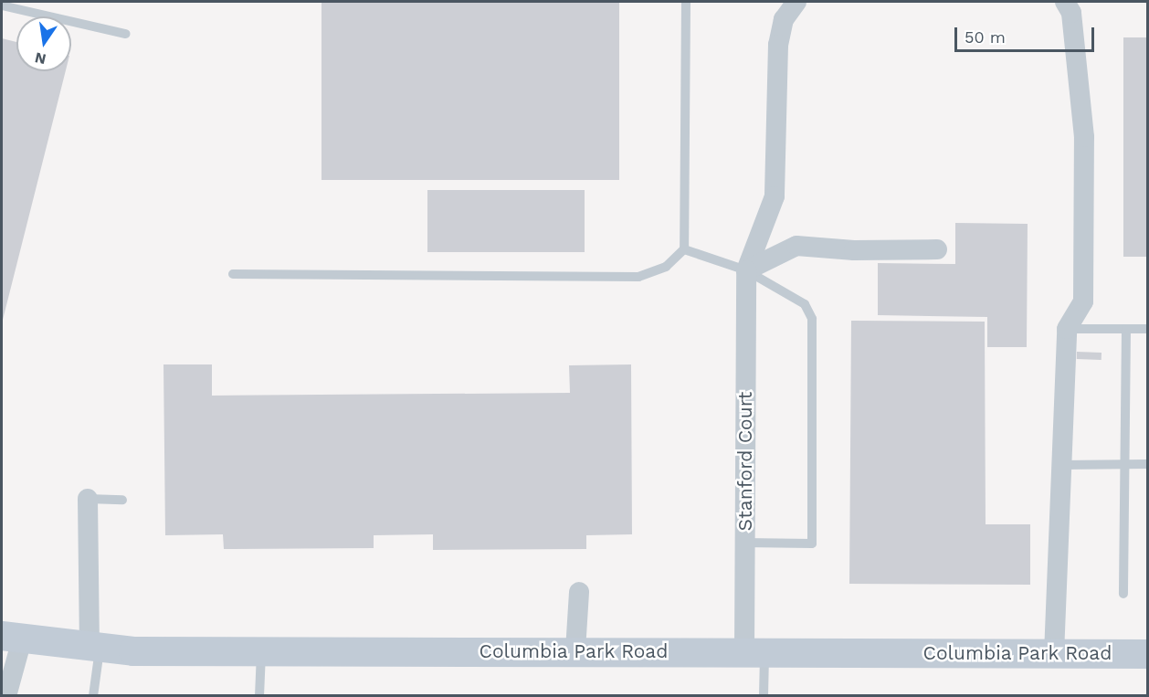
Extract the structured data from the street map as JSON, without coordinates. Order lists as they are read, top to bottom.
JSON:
{
  "streets": {
    "street": ["Stanford Court", "Columbia Park Road"]
  },
  "crossings": [
    ["Stanford Court", "Columbia Park Road"]
  ],
  "scale_bar": "50 m",
  "north": "bottom"
}
